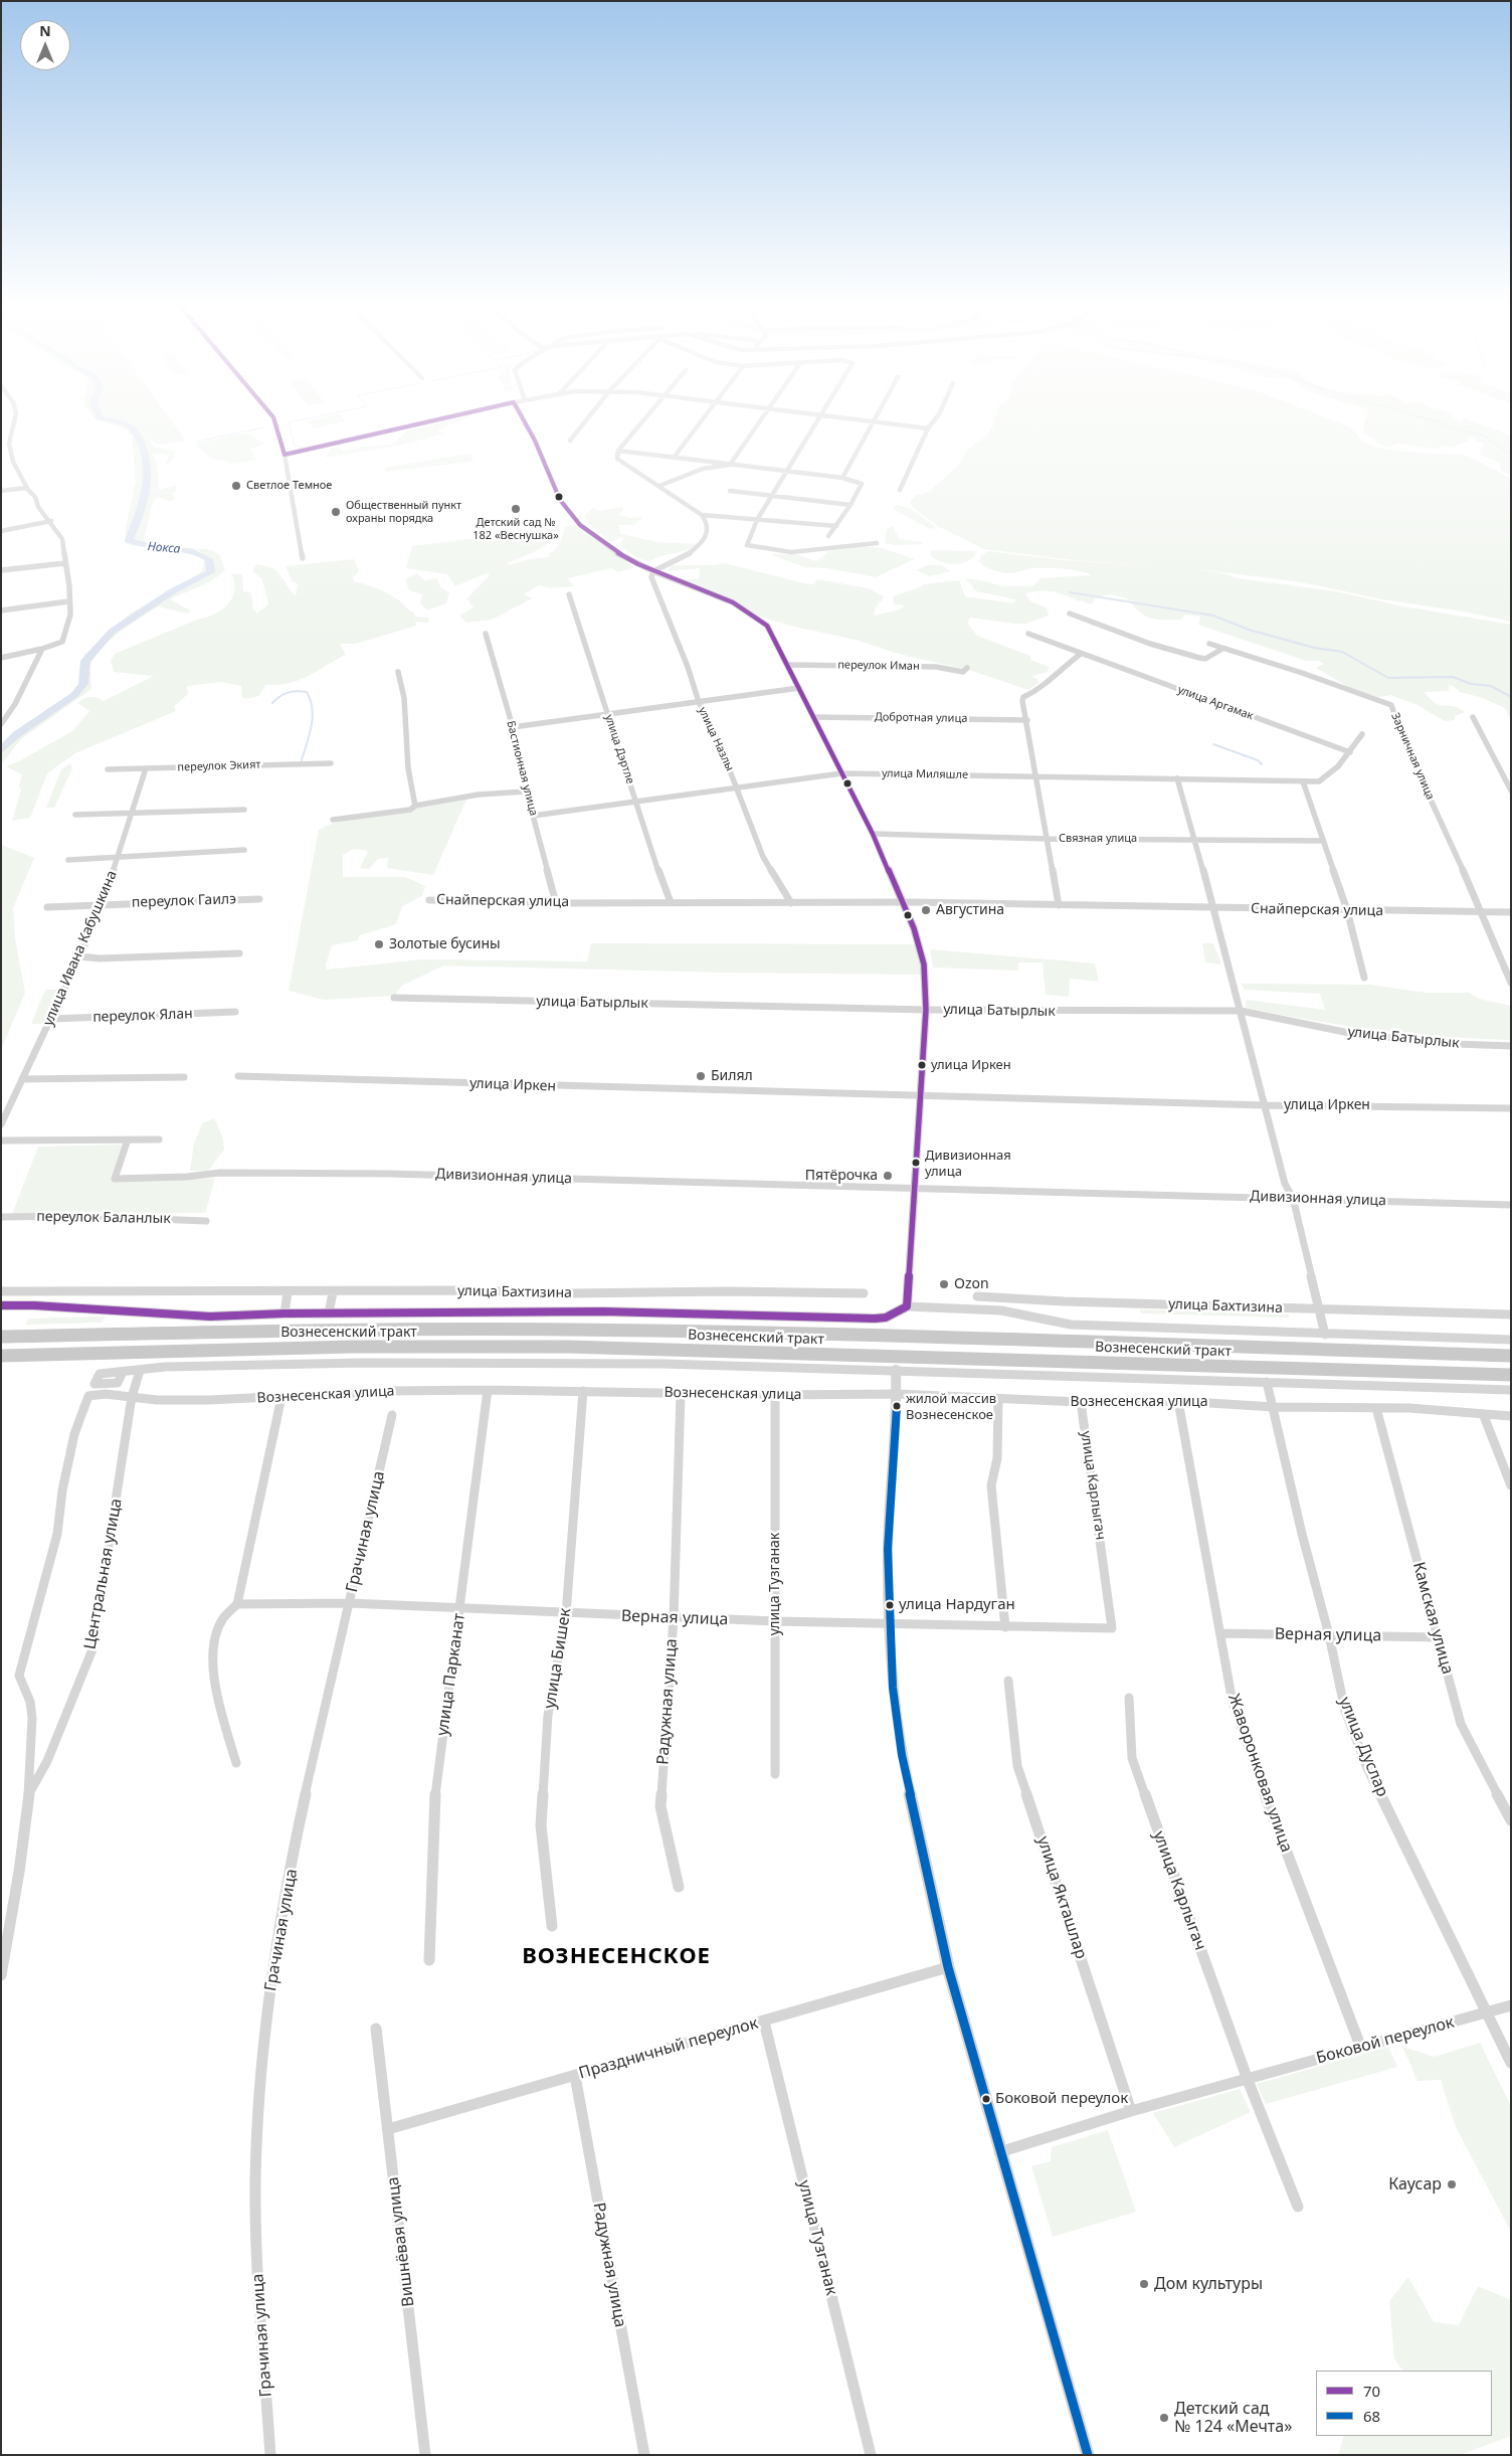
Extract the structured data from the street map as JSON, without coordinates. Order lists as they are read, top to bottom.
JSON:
{
  "streets": {
    "main road": ["Вознесенский тракт"],
    "street": [
      "переулок Иман",
      "улица Аргамак",
      "Добротная улица",
      "улица Назлы",
      "улица Дэртле",
      "Зарничная улица",
      "переулок Экият",
      "Бастионная улица",
      "улица Миляшле",
      "Связная улица",
      "переулок Гаилэ",
      "Снайперская улица",
      "улица Ивана Кабушкина",
      "улица Батырлык",
      "переулок Ялан",
      "улица Иркен",
      "Дивизионная улица",
      "переулок Баланлык",
      "улица Бахтизина",
      "Вознесенская улица",
      "улица Карлыгач",
      "Грачиная улица",
      "Центральная улица",
      "улица Тузганак",
      "Верная улица",
      "Камская улица",
      "улица Бишек",
      "улица Парканат",
      "Радужная улица",
      "улица Дуслар",
      "Жаворонковая улица",
      "улица Якташлар",
      "Боковой переулок",
      "Праздничный переулок",
      "Вишнёвая улица"
    ]
  },
  "crossings": [
    ["улица Аргамак", "улица Миляшле"],
    ["улица Назлы", "улица Миляшле"],
    ["улица Назлы", "Снайперская улица"],
    ["улица Дэртле", "улица Миляшле"],
    ["улица Дэртле", "Снайперская улица"],
    ["Зарничная улица", "Снайперская улица"],
    ["переулок Экият", "улица Ивана Кабушкина"],
    ["Бастионная улица", "улица Миляшле"],
    ["Бастионная улица", "Снайперская улица"],
    ["переулок Гаилэ", "улица Ивана Кабушкина"],
    ["улица Ивана Кабушкина", "переулок Ялан"],
    ["Вознесенская улица", "улица Карлыгач"],
    ["Вознесенская улица", "Центральная улица"],
    ["Вознесенская улица", "улица Тузганак"],
    ["Вознесенская улица", "Камская улица"],
    ["Вознесенская улица", "улица Бишек"],
    ["Вознесенская улица", "улица Парканат"],
    ["Вознесенская улица", "Радужная улица"],
    ["Вознесенская улица", "улица Дуслар"],
    ["Вознесенская улица", "Жаворонковая улица"],
    ["улица Карлыгач", "Верная улица"],
    ["улица Карлыгач", "Боковой переулок"],
    ["Грачиная улица", "Верная улица"],
    ["улица Тузганак", "Верная улица"],
    ["улица Тузганак", "Праздничный переулок"],
    ["Верная улица", "Камская улица"],
    ["Верная улица", "улица Бишек"],
    ["Верная улица", "улица Парканат"],
    ["Верная улица", "Радужная улица"],
    ["Верная улица", "улица Дуслар"],
    ["Верная улица", "Жаворонковая улица"],
    ["Радужная улица", "Праздничный переулок"],
    ["улица Дуслар", "Боковой переулок"],
    ["Жаворонковая улица", "Боковой переулок"],
    ["улица Якташлар", "Боковой переулок"],
    ["Праздничный переулок", "Вишнёвая улица"]
  ],
  "districts": ["ВОЗНЕСЕНСКОЕ"],
  "water": ["Нокса"],
  "places": [
    "Светлое Темное",
    "Детский сад № 182 «Веснушка»",
    "Общественный пункт охраны порядка",
    "Августина",
    "Золотые бусины",
    "улица Иркен",
    "Билял",
    "Дивизионная улица",
    "Пятёрочка",
    "Ozon",
    "жилой массив Вознесенское",
    "улица Нардуган",
    "Боковой переулок",
    "Каусар",
    "Дом культуры",
    "Детский сад № 124 «Мечта»"
  ],
  "lines": ["transit line 70", "transit line 68"],
  "legend": ["70", "68"],
  "north": "top"
}
